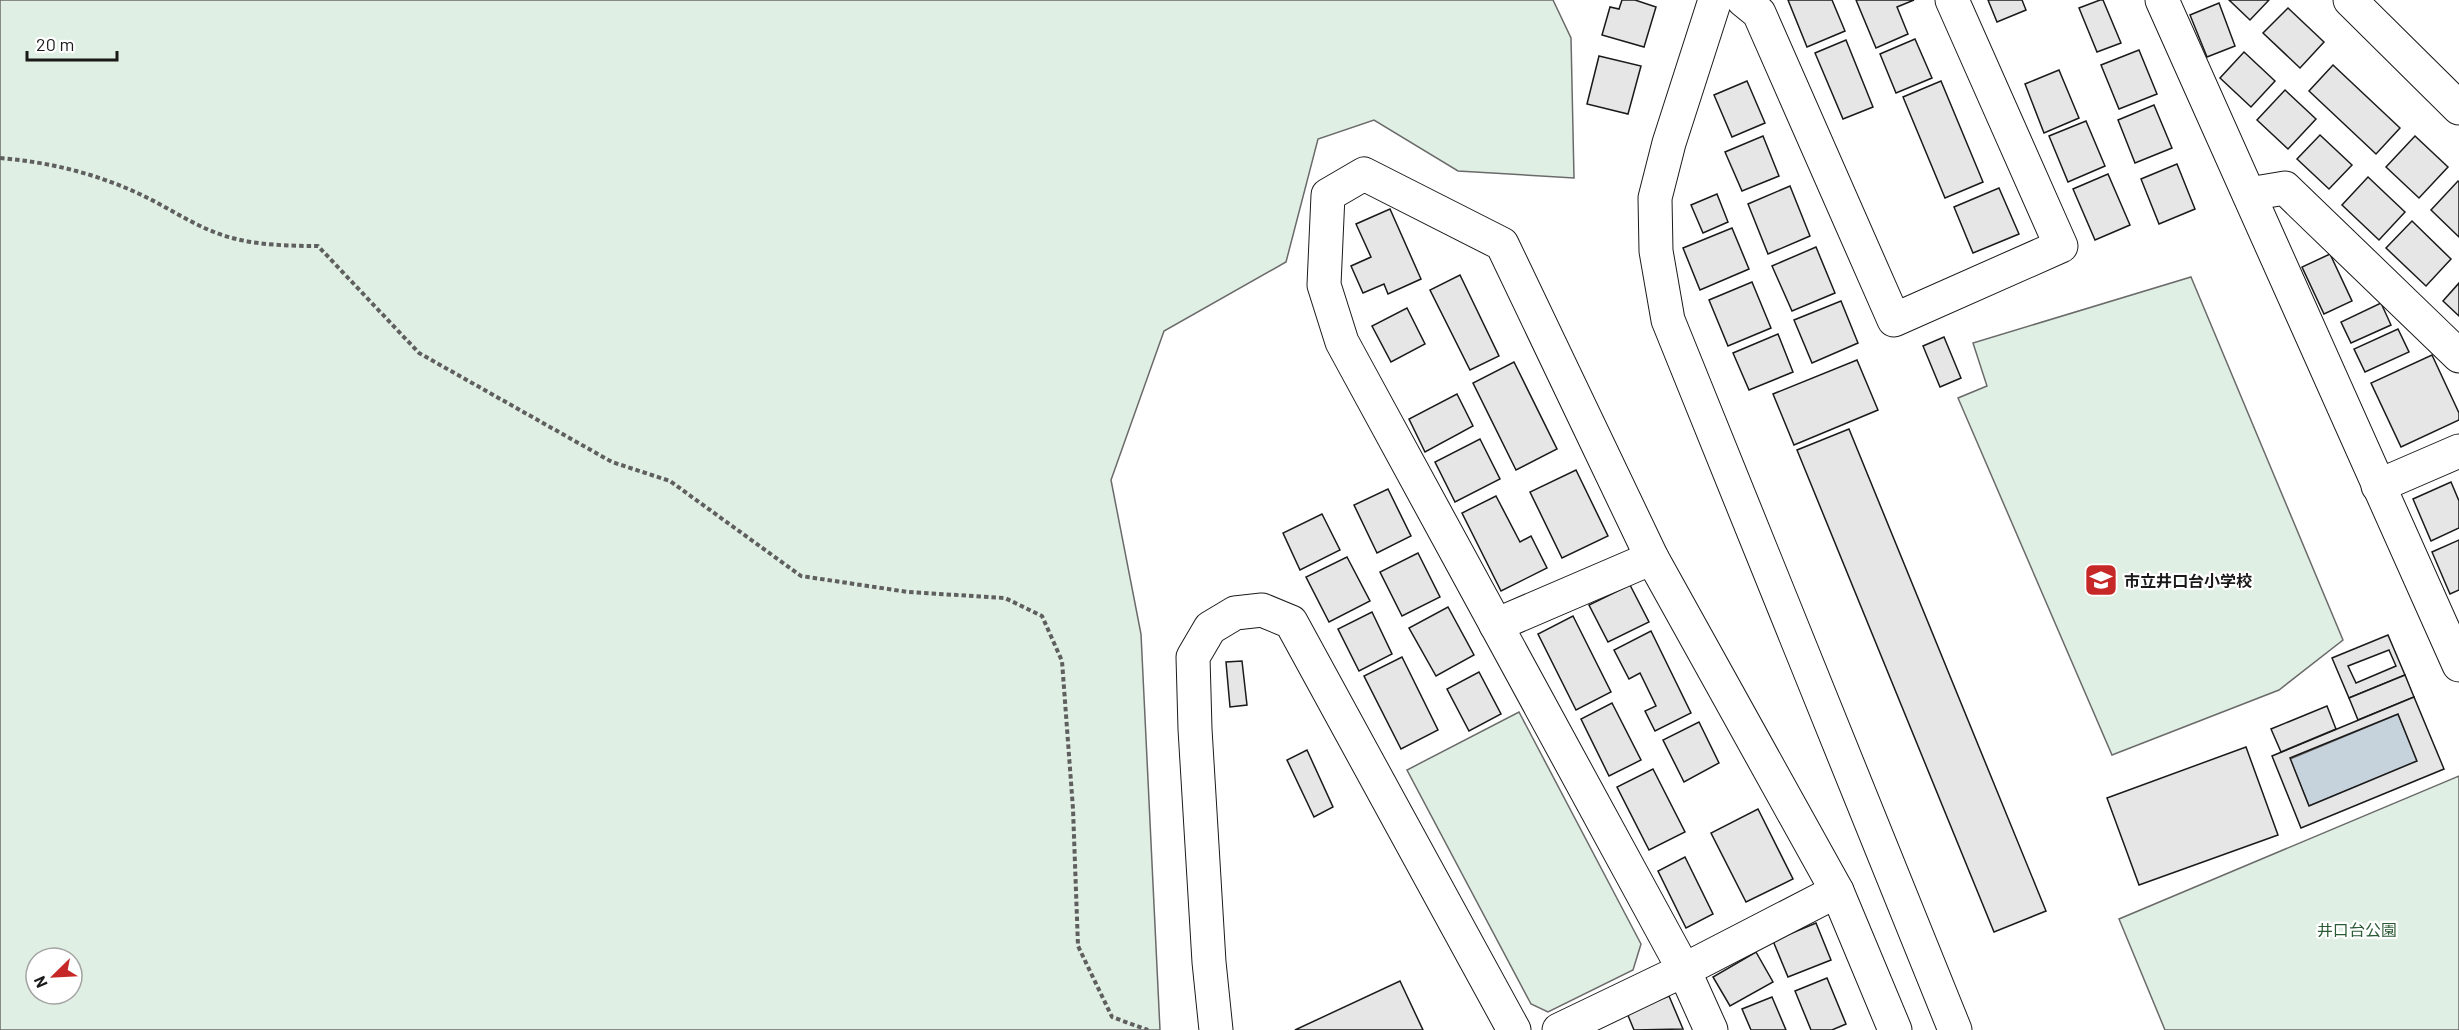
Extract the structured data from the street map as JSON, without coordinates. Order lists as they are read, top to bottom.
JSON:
{
  "parks": ["井口台公園"],
  "places": {
    "school or university": ["市立井口台小学校"]
  },
  "scale_bar": "20 m",
  "north": "bottom left"
}
